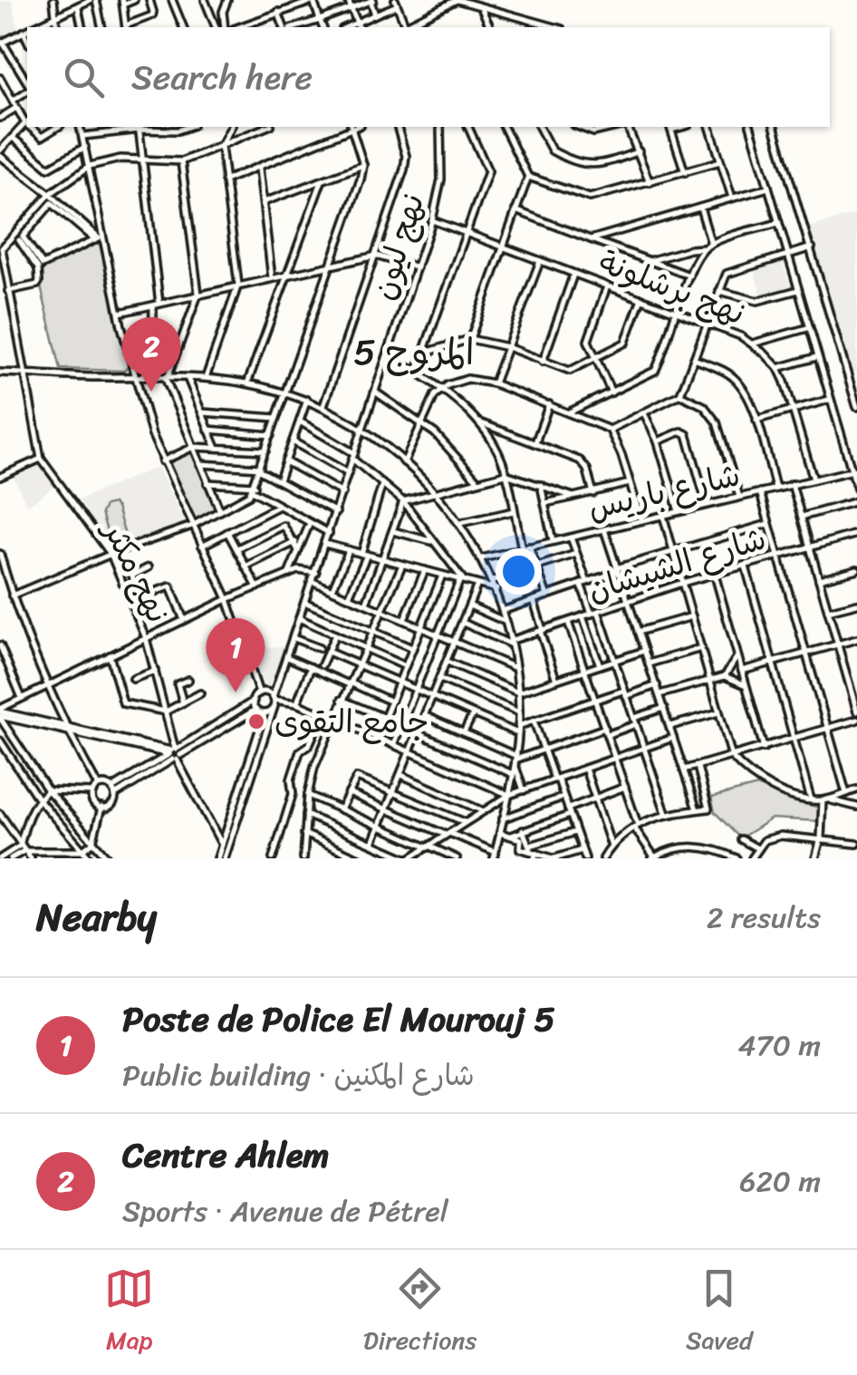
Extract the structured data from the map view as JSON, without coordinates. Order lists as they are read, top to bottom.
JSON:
{
  "streets": {
    "street": [
      "نهج ليون",
      "نهج برشلونة",
      "شارع باريس",
      "شارع الشيشان",
      "نهج مكثر"
    ]
  },
  "crossings": [
    ["نهج ليون", "نهج برشلونة"],
    ["نهج ليون", "نهج مكثر"],
    ["نهج برشلونة", "شارع باريس"]
  ],
  "districts": ["المروج 5"],
  "places": ["جامع التقوى"],
  "page": {
    "search": "Search here",
    "pins": ["2", "1"],
    "heading": ["Nearby", "2 results"],
    "list": [
      {
        "mark": "1",
        "name": "Poste de Police El Mourouj 5",
        "note": "Public building · شارع المكنين",
        "value": "470 m"
      },
      {
        "mark": "2",
        "name": "Centre Ahlem",
        "note": "Sports · Avenue de Pétrel",
        "value": "620 m"
      }
    ],
    "nav": ["Map", "Directions", "Saved"]
  }
}
